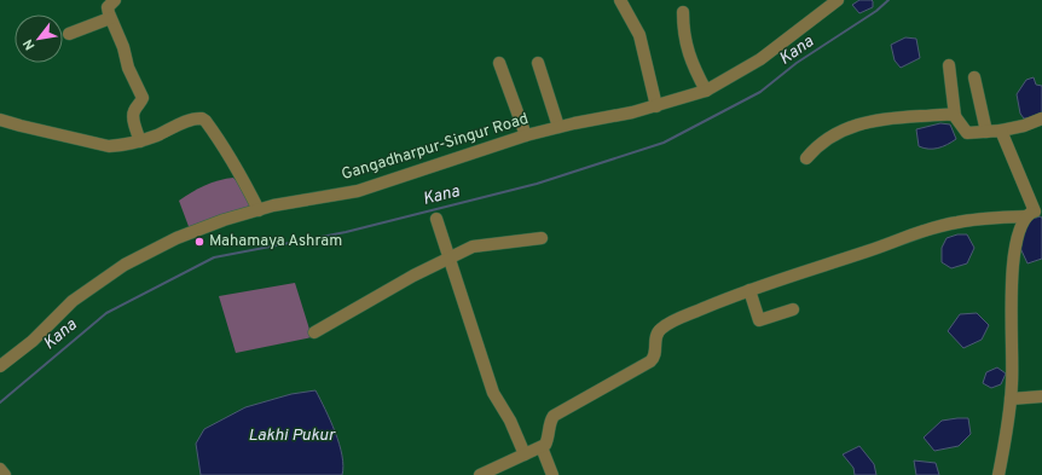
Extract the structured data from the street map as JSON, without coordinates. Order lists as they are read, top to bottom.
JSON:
{
  "streets": {
    "street": ["Gangadharpur-Singur Road"]
  },
  "water": ["Kana", "Lakhi Pukur"],
  "places": ["Mahamaya Ashram"],
  "north": "bottom left"
}
